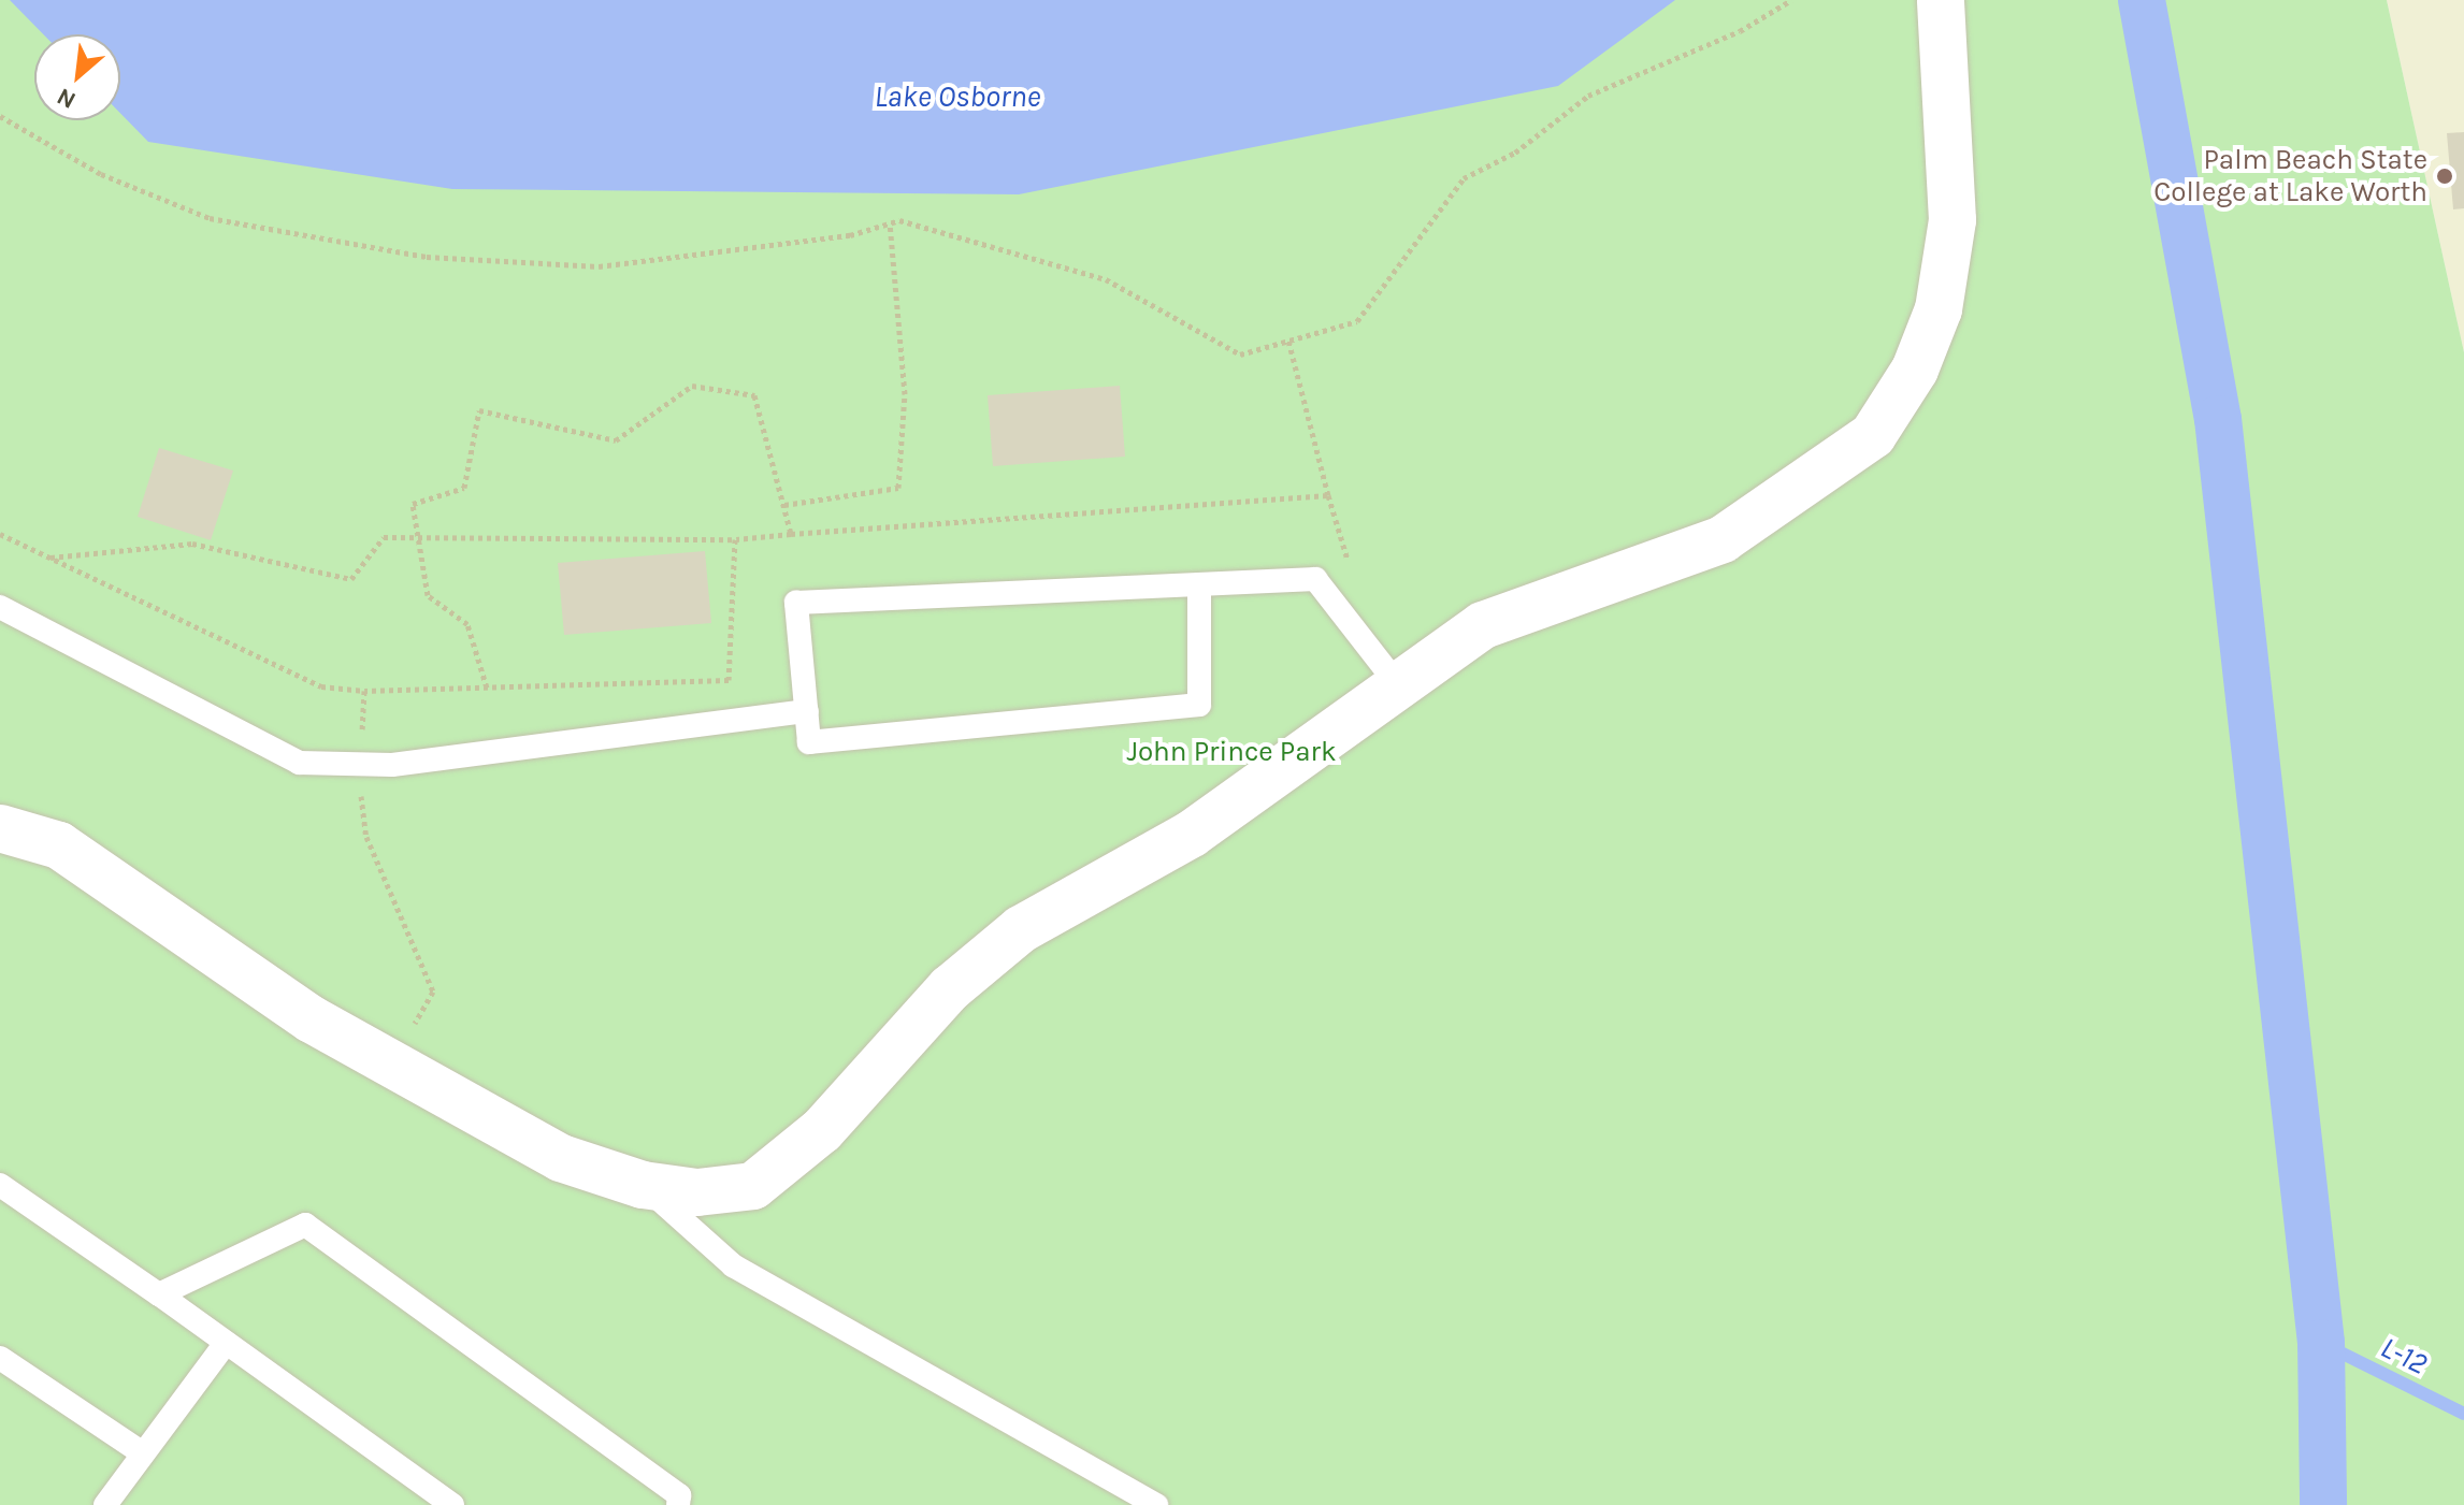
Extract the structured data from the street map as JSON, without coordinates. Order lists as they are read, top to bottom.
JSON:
{
  "water": ["Lake Osborne", "L-12"],
  "parks": ["John Prince Park"],
  "places": ["Palm Beach State College at Lake Worth"],
  "north": "bottom left"
}
